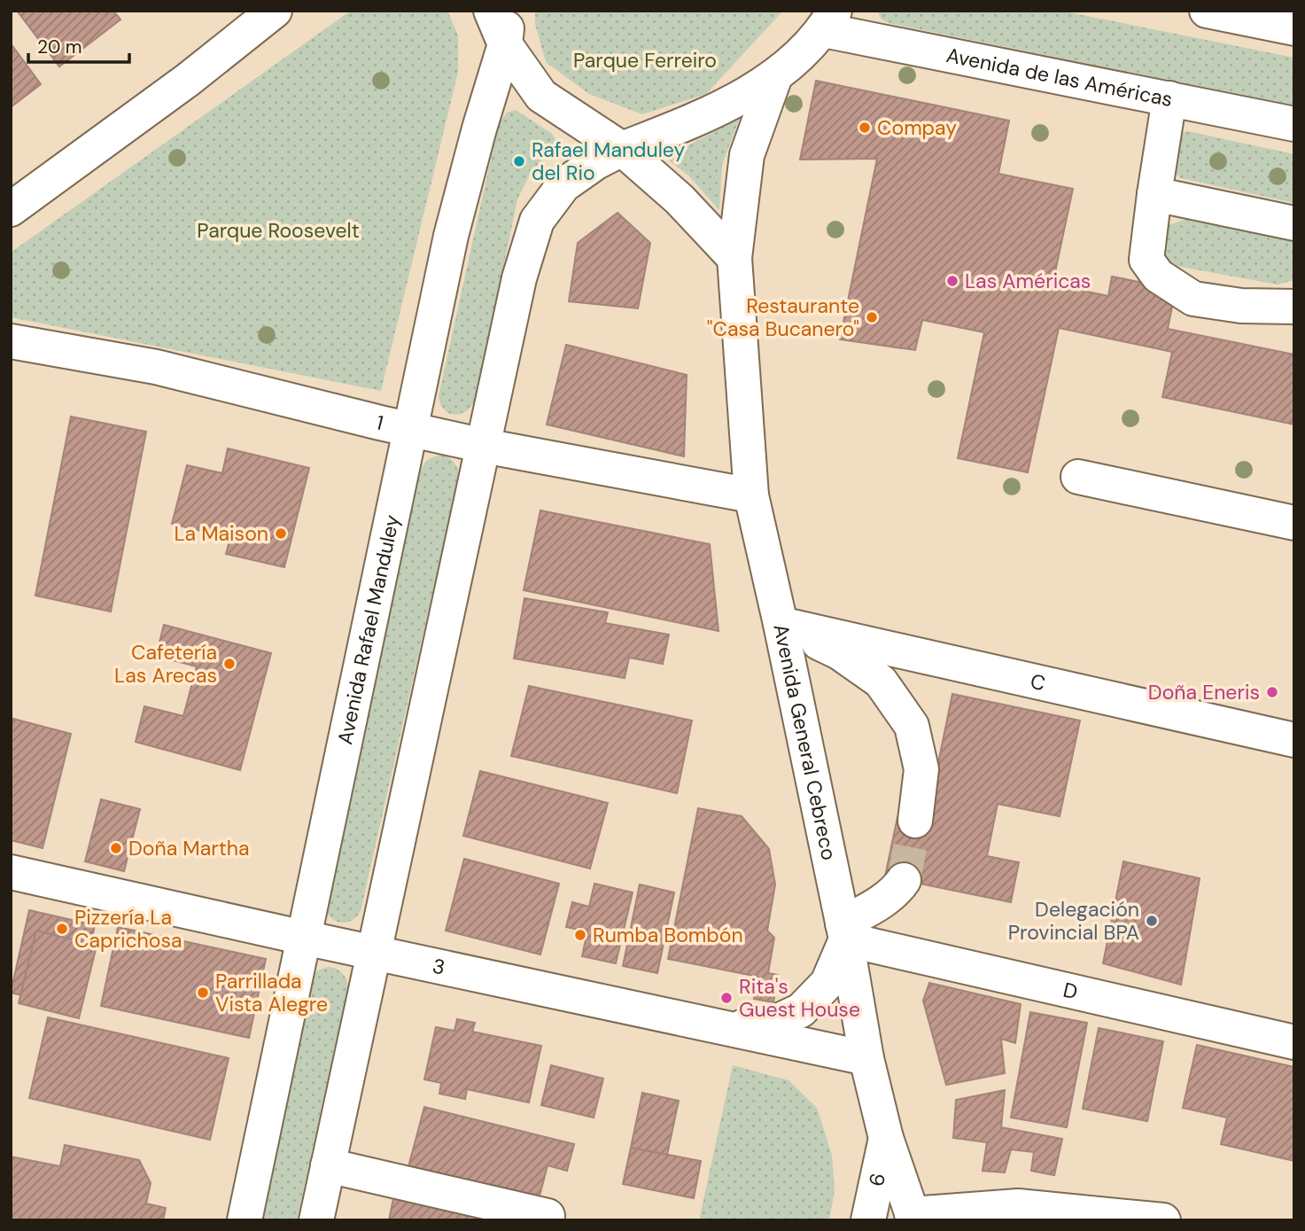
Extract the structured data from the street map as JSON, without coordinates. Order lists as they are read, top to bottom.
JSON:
{
  "streets": {
    "main road": [
      "Avenida de las Américas",
      "1",
      "Avenida Rafael Manduley",
      "C",
      "Avenida General Cebreco",
      "3",
      "D",
      "6"
    ]
  },
  "crossings": [
    ["1", "Avenida Rafael Manduley"],
    ["1", "Avenida General Cebreco"],
    ["Avenida Rafael Manduley", "3"],
    ["C", "Avenida General Cebreco"],
    ["Avenida General Cebreco", "3"],
    ["Avenida General Cebreco", "D"],
    ["Avenida General Cebreco", "6"]
  ],
  "parks": ["Parque Ferreiro", "Parque Roosevelt"],
  "places": [
    "Compay",
    "Rafael Manduley del Rio",
    "Las Américas",
    "Restaurante \"Casa Bucanero\"",
    "La Maison",
    "Cafetería Las Arecas",
    "Doña Eneris",
    "Doña Martha",
    "Delegación Provincial BPA",
    "Pizzería La Caprichosa",
    "Rumba Bombón",
    "Parrillada Vista Alegre",
    "Rita's Guest House"
  ],
  "scale_bar": "20 m"
}
